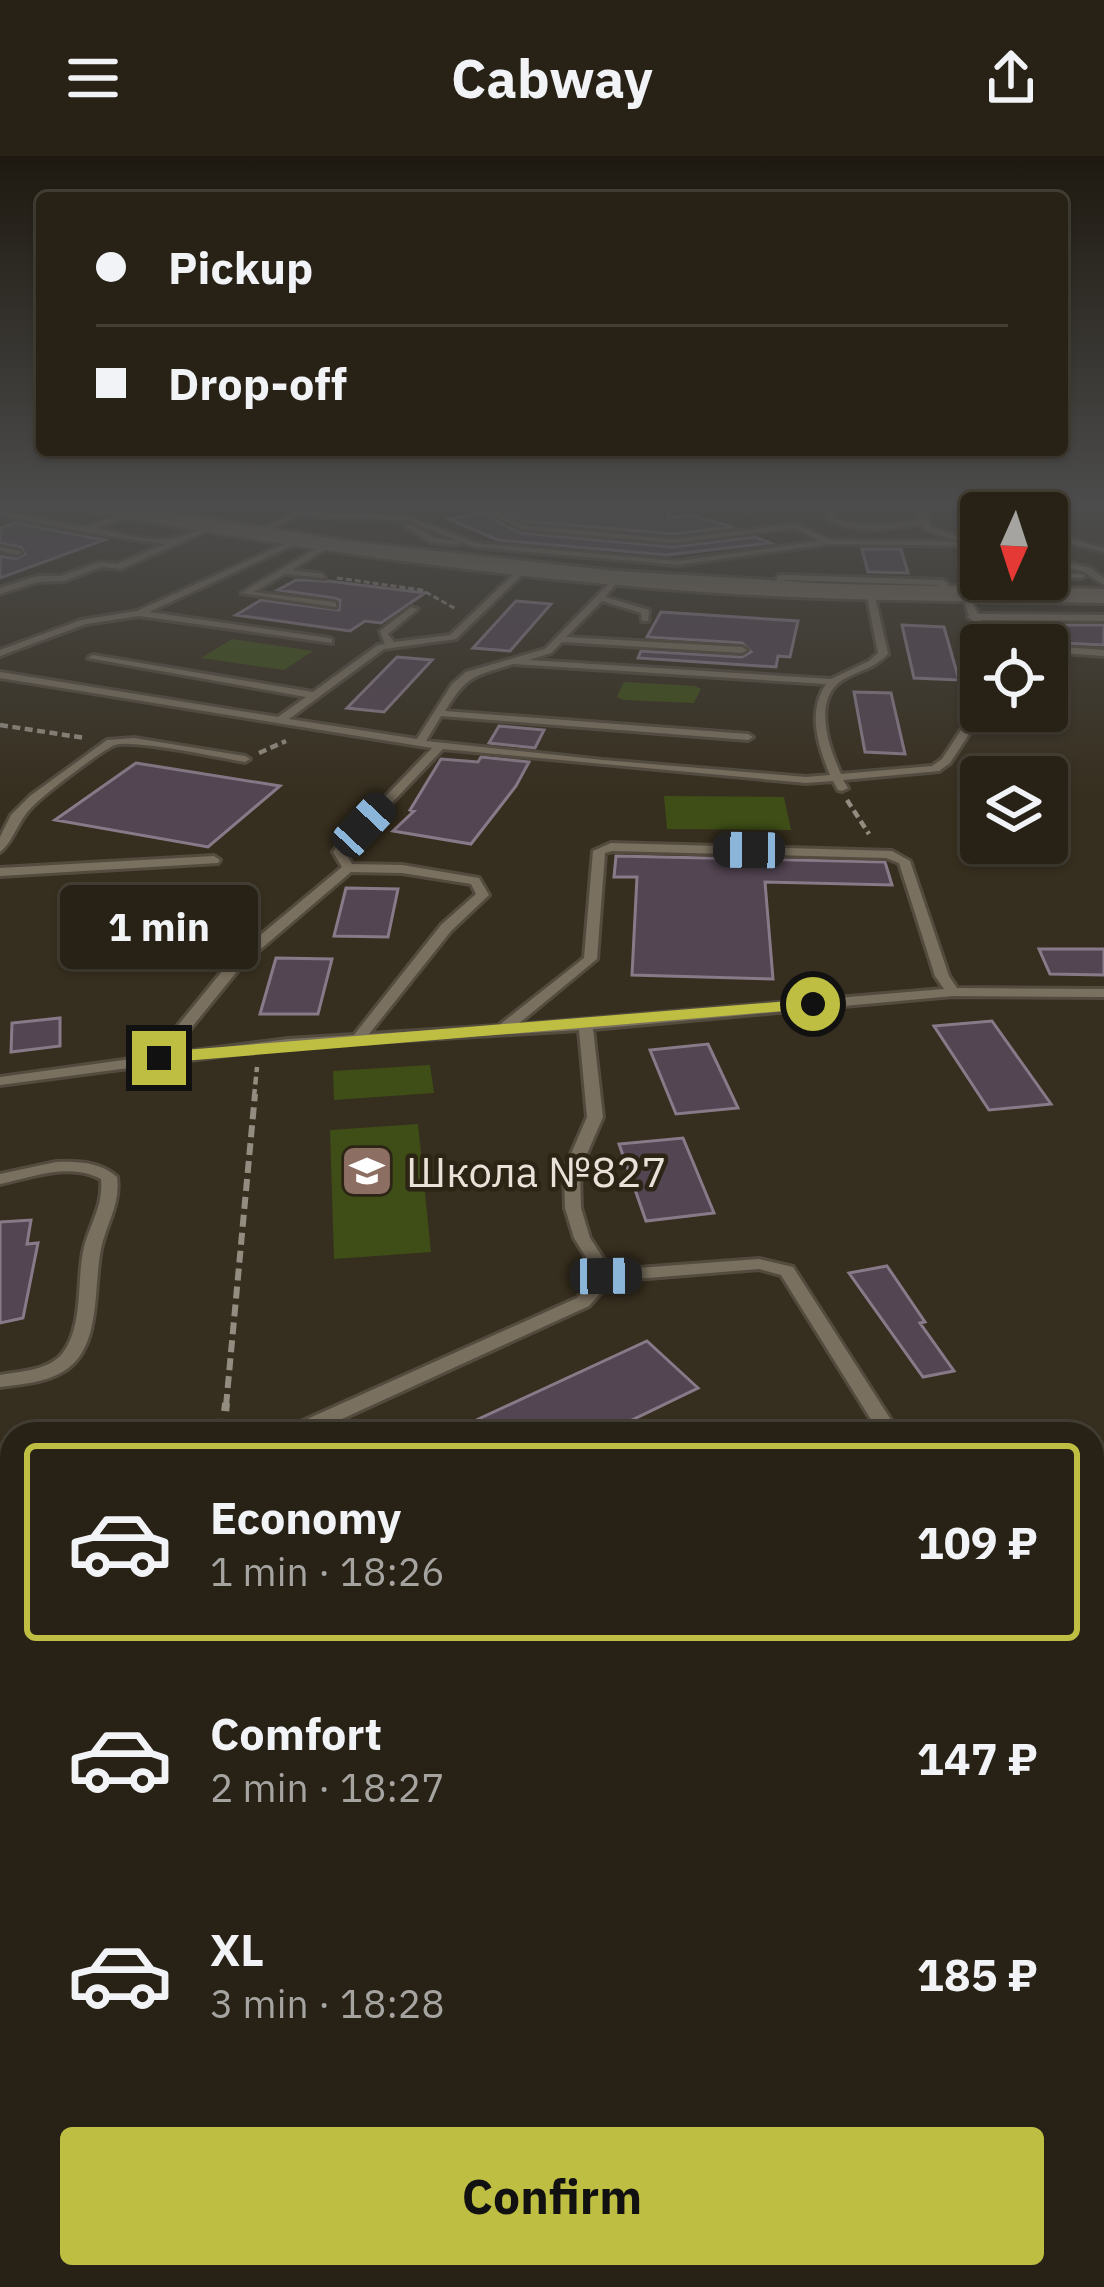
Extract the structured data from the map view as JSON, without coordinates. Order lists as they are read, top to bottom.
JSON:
{
  "places": {
    "school or university": ["Школа №827"]
  },
  "north": "bottom",
  "page": {
    "header": "Cabway",
    "banner": ["Pickup", "Drop-off"],
    "bubble": "1 min",
    "list": [
      {
        "name": "Economy",
        "note": "1 min · 18:26",
        "value": "109 ₽"
      },
      {
        "name": "Comfort",
        "note": "2 min · 18:27",
        "value": "147 ₽"
      },
      {
        "name": "XL",
        "note": "3 min · 18:28",
        "value": "185 ₽"
      }
    ],
    "buttons": "Confirm"
  }
}
